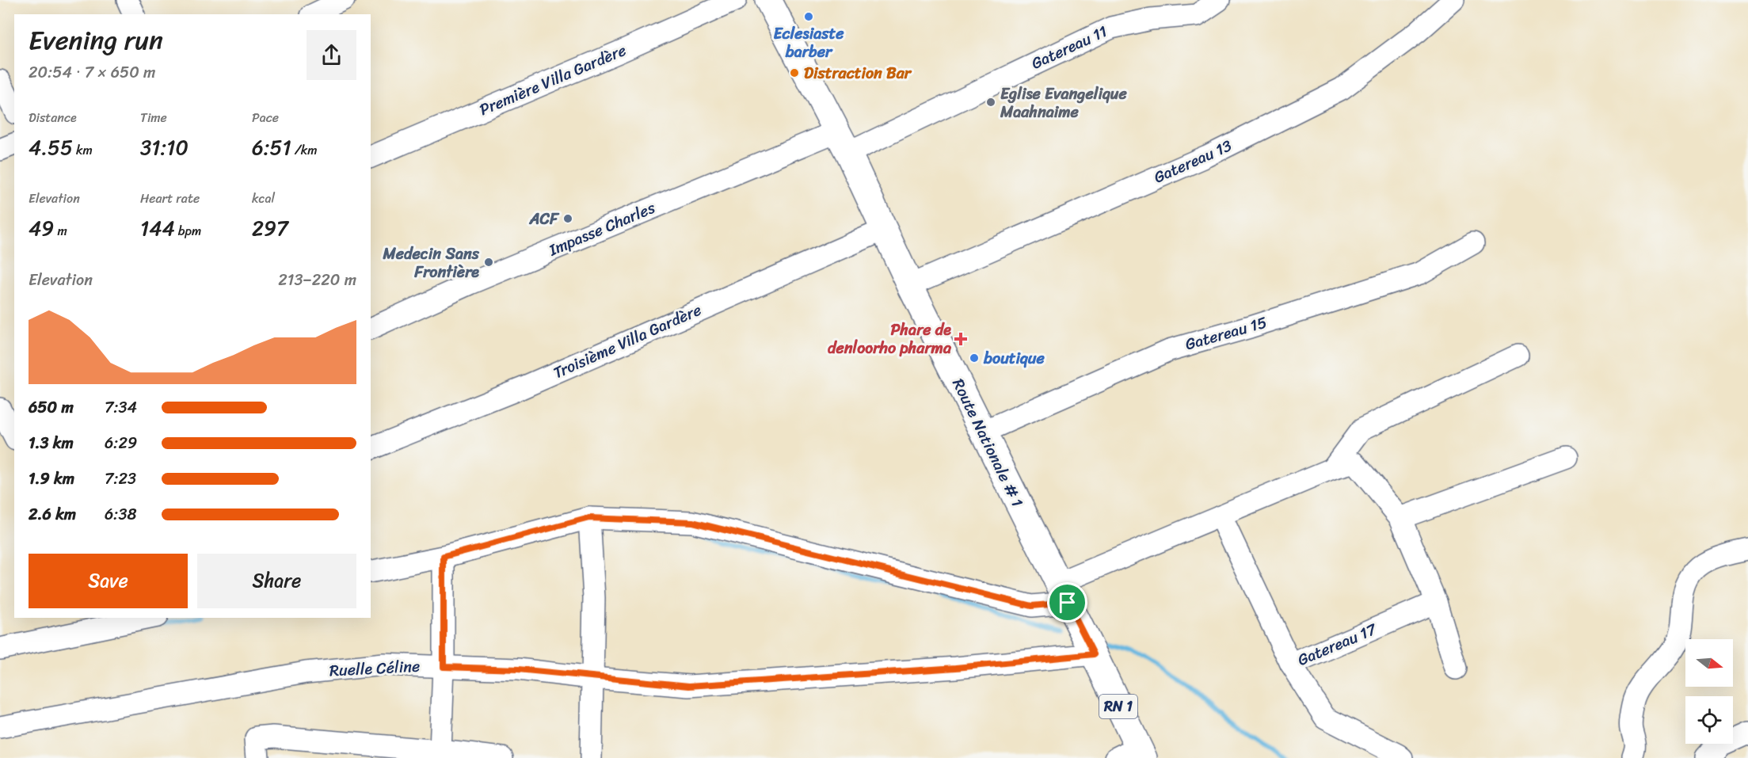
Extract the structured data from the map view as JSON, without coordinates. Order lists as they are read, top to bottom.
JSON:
{
  "streets": {
    "main road": ["Route Nationale # 1", "RN 1"],
    "street": [
      "Gatereau 11",
      "Première Villa Gardère",
      "Gatereau 13",
      "Impasse Charles",
      "Gatereau 15",
      "Troisième Villa Gardère",
      "Gatereau 17",
      "Ruelle Céline"
    ]
  },
  "crossings": [
    ["Gatereau 11", "Impasse Charles"],
    ["Gatereau 11", "Route Nationale # 1"],
    ["Gatereau 13", "Route Nationale # 1"],
    ["Impasse Charles", "Route Nationale # 1"],
    ["Gatereau 15", "Route Nationale # 1"],
    ["Troisième Villa Gardère", "Route Nationale # 1"],
    ["Route Nationale # 1", "Ruelle Céline"]
  ],
  "places": {
    "other": [
      "Eclesiaste barber",
      "Distraction Bar",
      "Eglise Evangelique Maahnaime",
      "ACF",
      "Medecin Sans Frontière",
      "boutique"
    ],
    "health": ["Phare de denloorho pharma"]
  },
  "north": "right",
  "page": {
    "heading": ["Evening run", "20:54 · 7 × 650 m"],
    "stats": [
      ["Distance", "4.55 km"],
      ["Time", "31:10"],
      ["Pace", "6:51 /km"],
      ["Elevation", "49 m"],
      ["Heart rate", "144 bpm"],
      ["kcal", "297"]
    ],
    "chart": ["Elevation", "213–220 m"],
    "list": [
      {
        "name": "650 m",
        "note": "7:34"
      },
      {
        "name": "1.3 km",
        "note": "6:29"
      },
      {
        "name": "1.9 km",
        "note": "7:23"
      },
      {
        "name": "2.6 km",
        "note": "6:38"
      }
    ],
    "buttons": ["Save", "Share"]
  }
}
